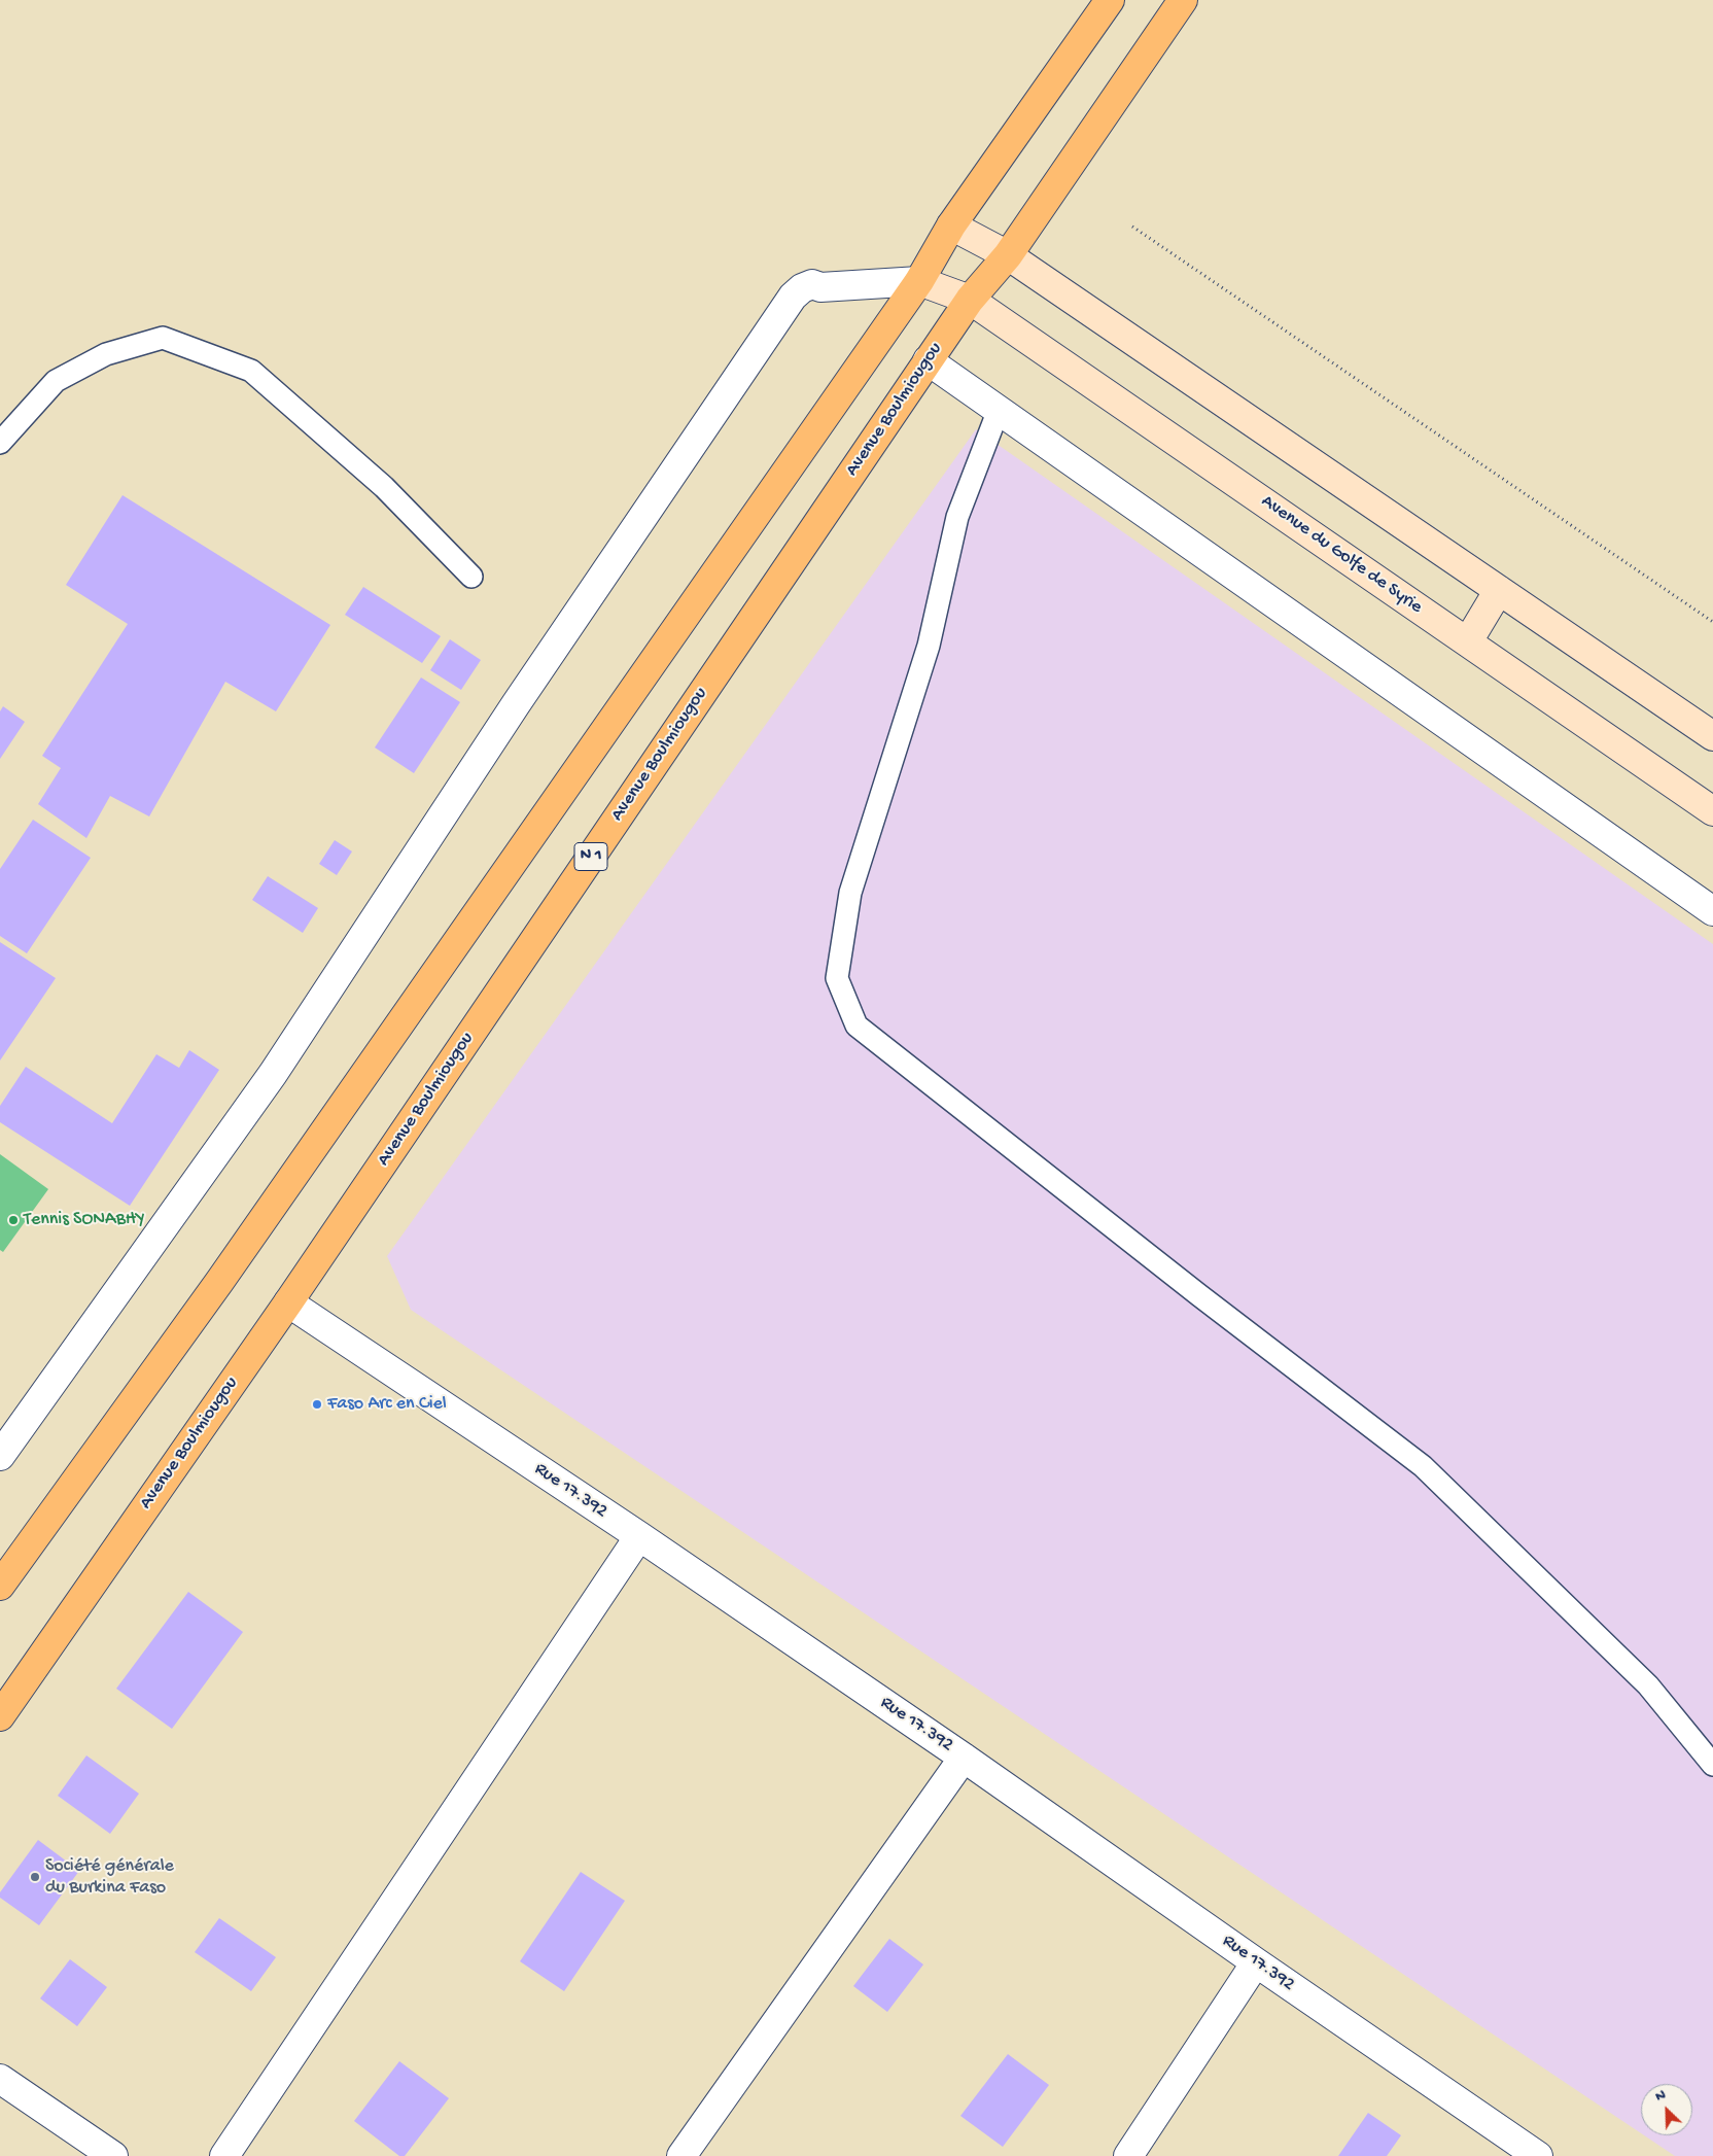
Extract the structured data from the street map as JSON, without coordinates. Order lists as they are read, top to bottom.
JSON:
{
  "streets": {
    "highway": ["Avenue Boulmiougou", "N 1"],
    "main road": ["Avenue du Golfe de Syrie"],
    "street": ["Rue 17.392"]
  },
  "crossings": [
    ["Avenue Boulmiougou", "Avenue du Golfe de Syrie"],
    ["Avenue Boulmiougou", "Rue 17.392"]
  ],
  "places": ["Tennis SONABHY", "Faso Arc en Ciel", "Société générale du Burkina Faso"],
  "north": "top left"
}
